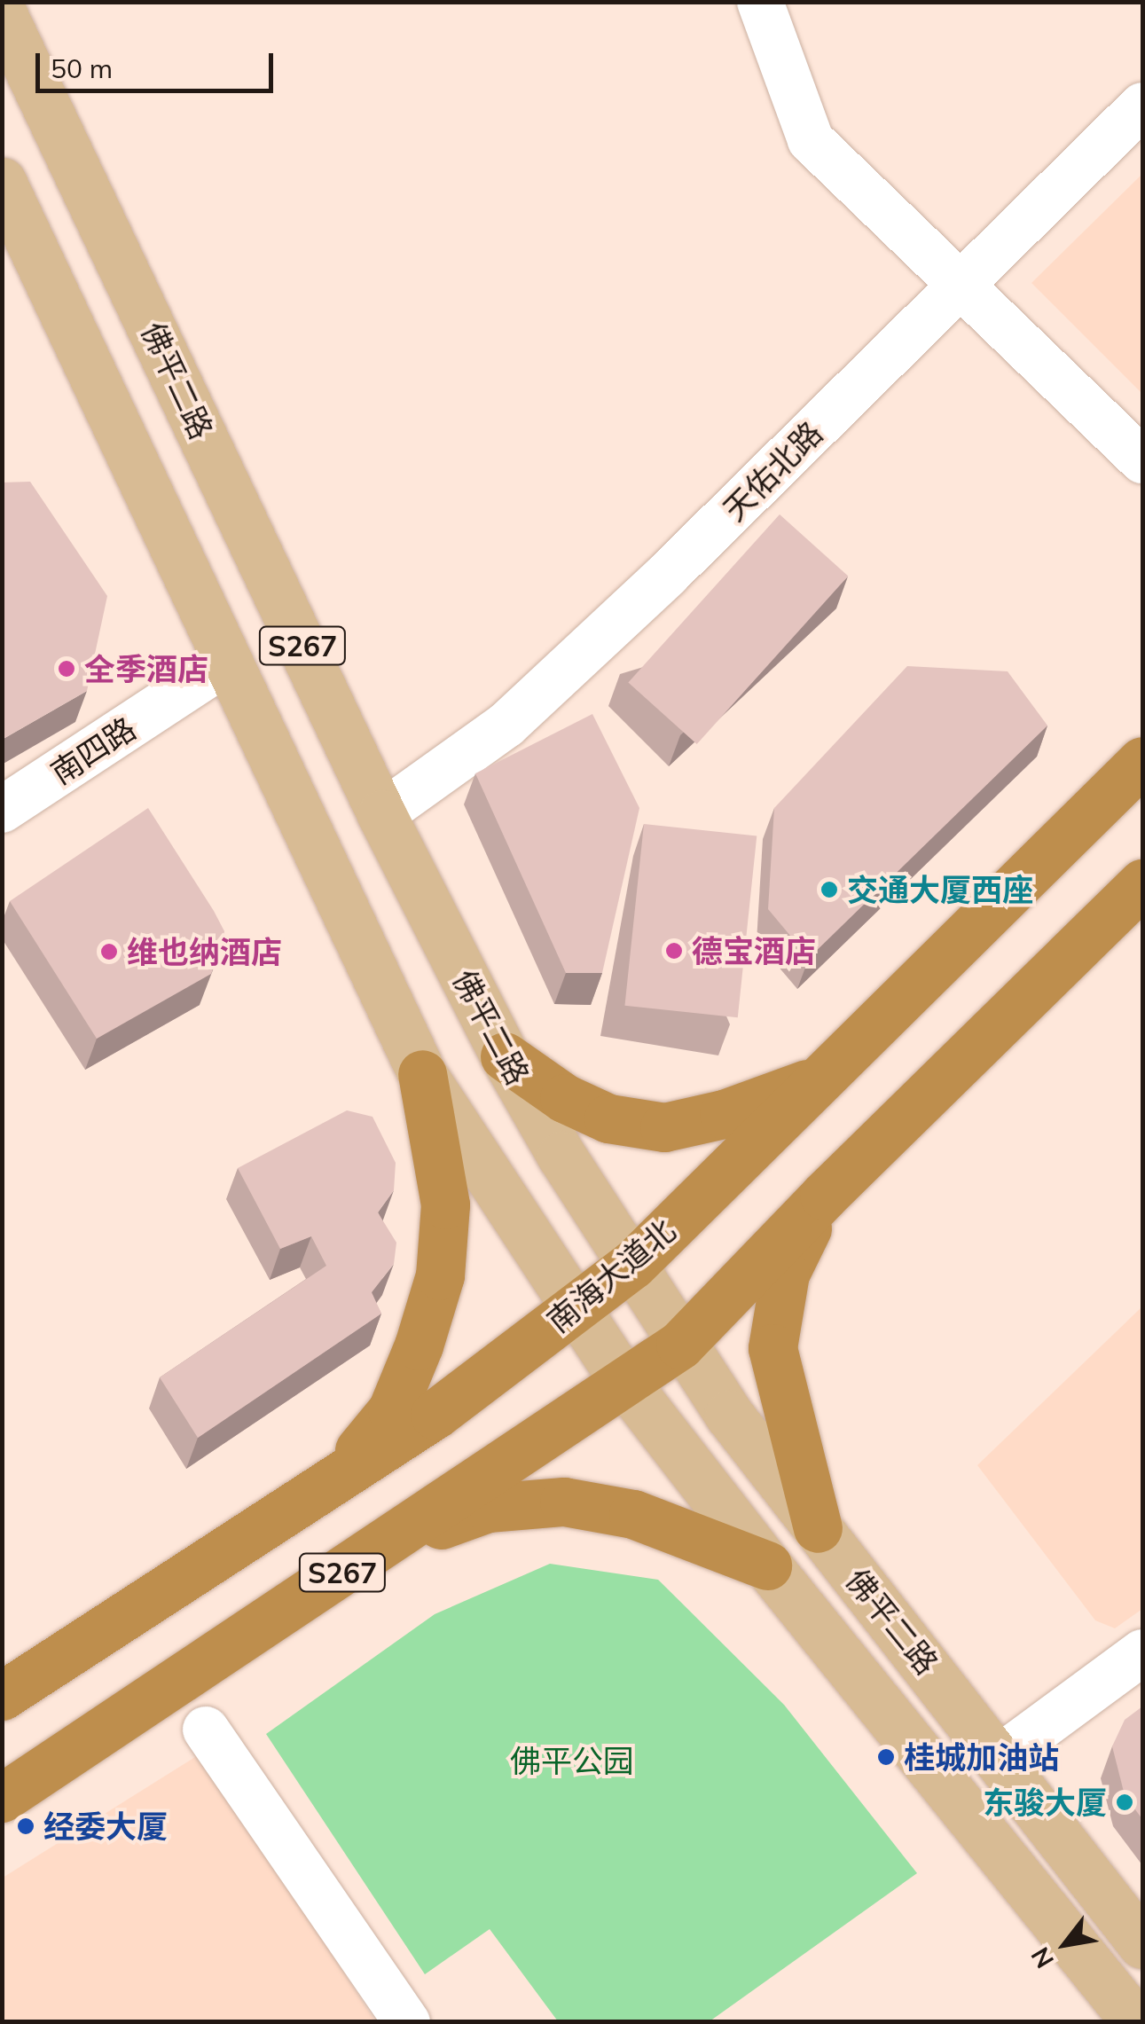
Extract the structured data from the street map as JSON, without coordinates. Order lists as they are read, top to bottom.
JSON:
{
  "streets": {
    "highway": ["S267", "南海大道北"],
    "main road": ["佛平二路"],
    "street": ["天佑北路", "南四路"]
  },
  "crossings": [
    ["佛平二路", "天佑北路"],
    ["佛平二路", "S267"],
    ["佛平二路", "南四路"],
    ["佛平二路", "南海大道北"]
  ],
  "parks": ["佛平公园"],
  "places": [
    "全季酒店",
    "交通大厦西座",
    "德宝酒店",
    "维也纳酒店",
    "桂城加油站",
    "东骏大厦",
    "经委大厦"
  ],
  "scale_bar": "50 m",
  "north": "bottom left"
}
